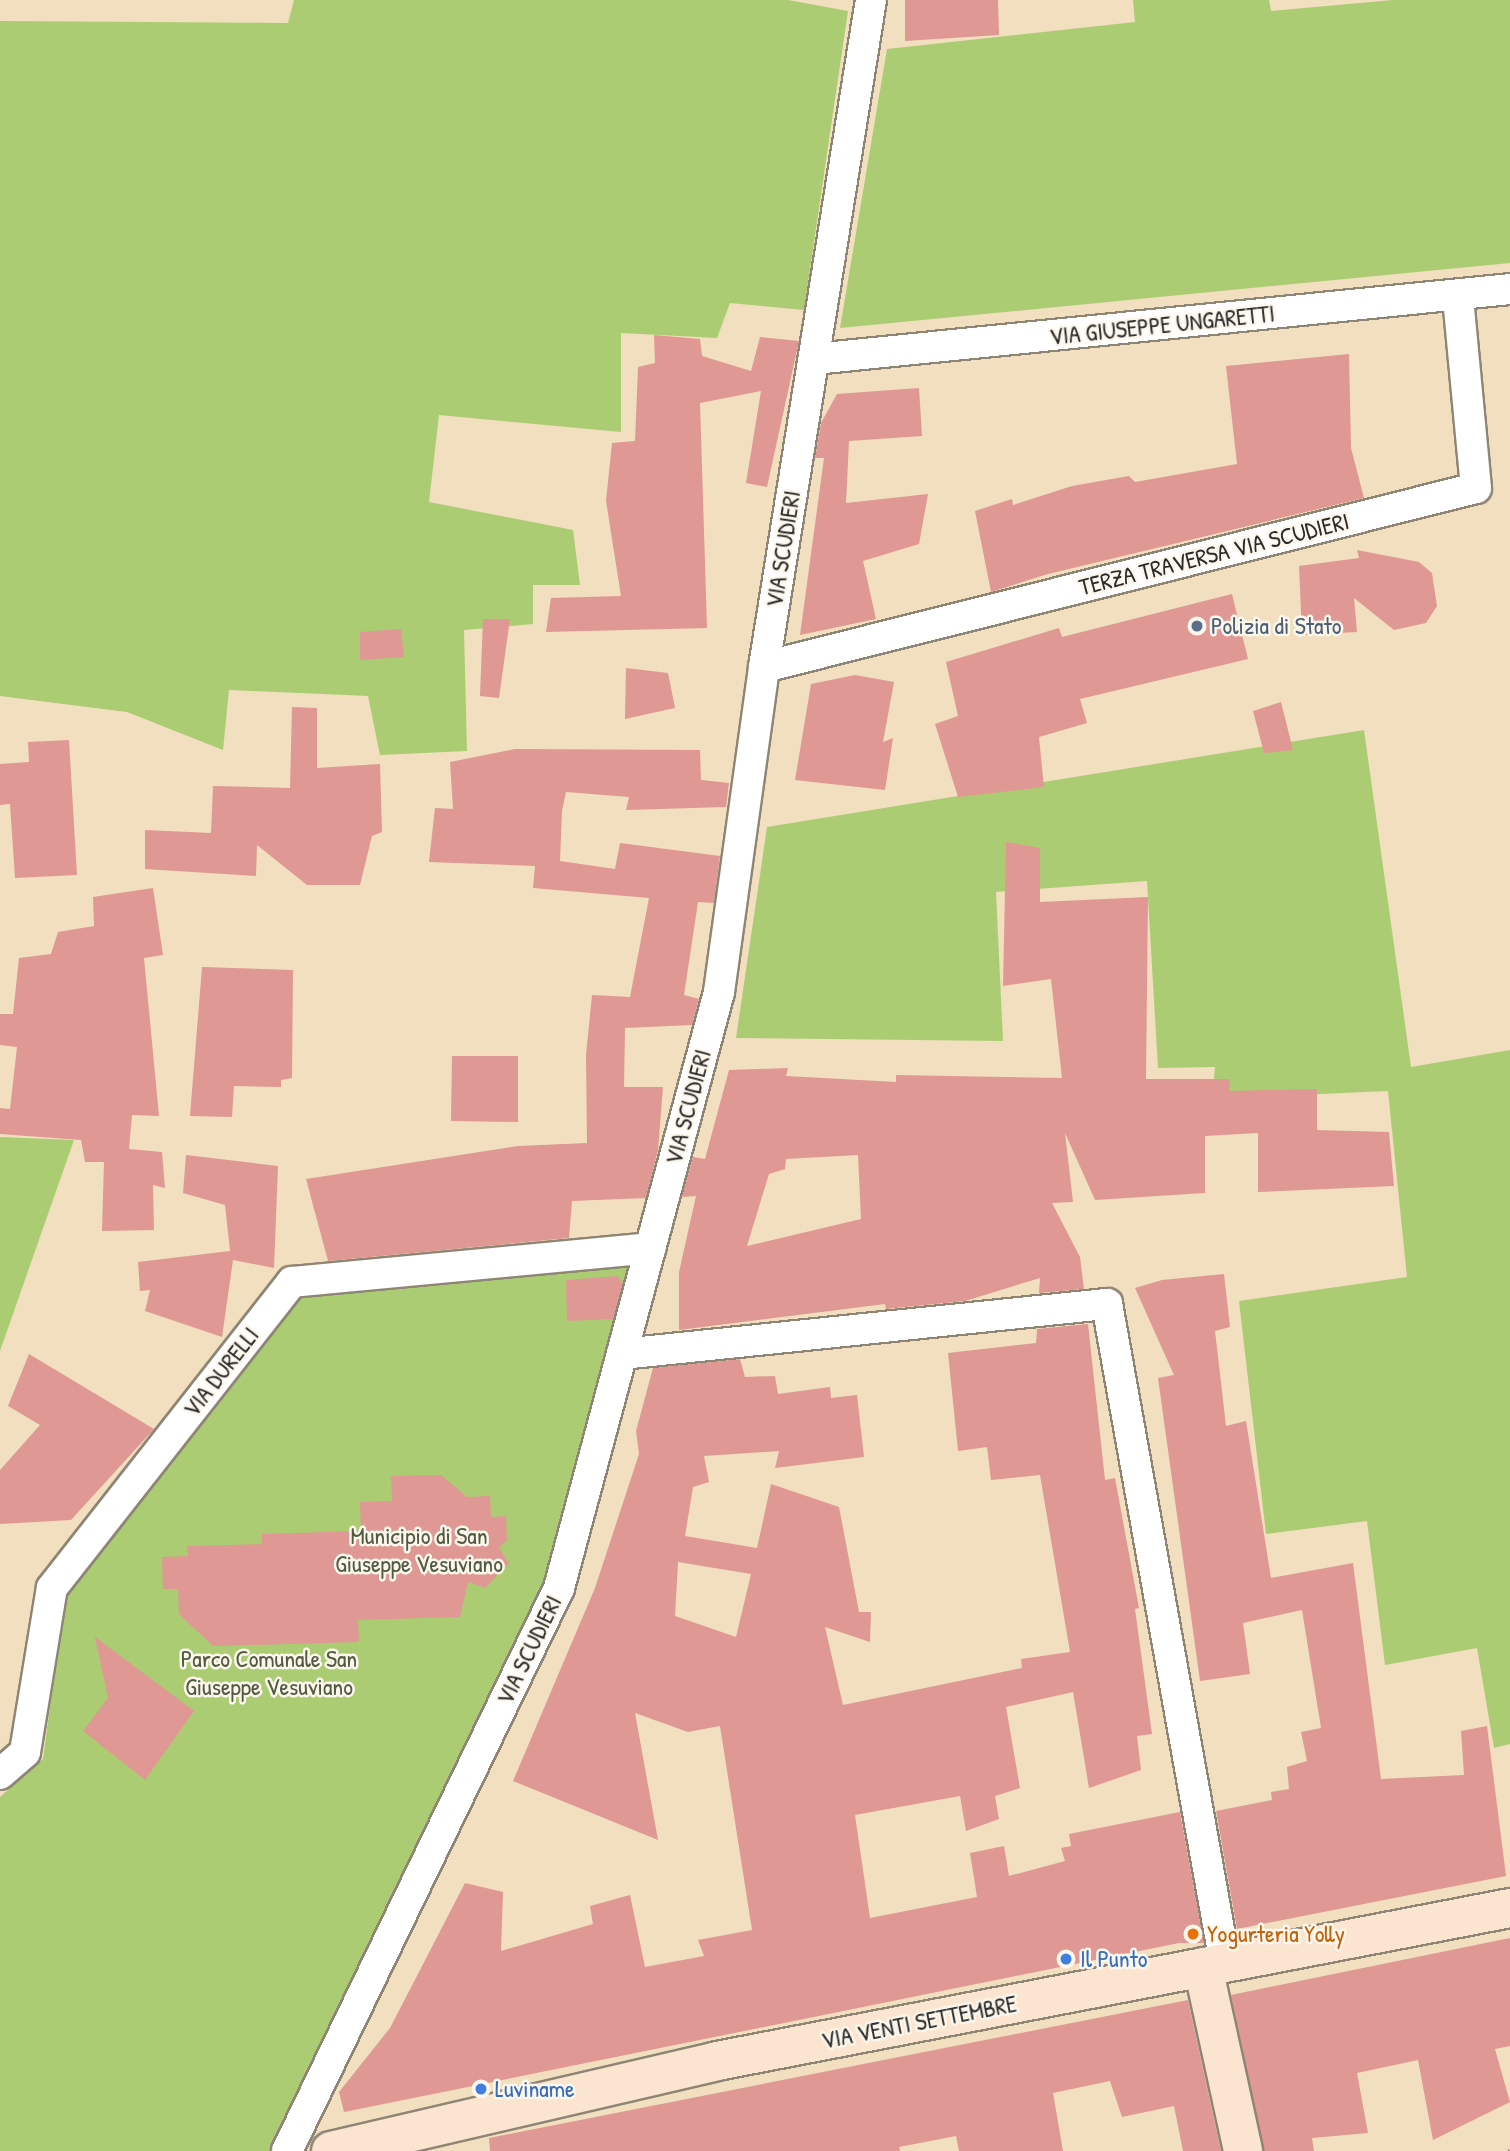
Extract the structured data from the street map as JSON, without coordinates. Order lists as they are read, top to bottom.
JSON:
{
  "streets": {
    "main road": ["VIA VENTI SETTEMBRE"],
    "street": [
      "VIA GIUSEPPE UNGARETTI",
      "VIA SCUDIERI",
      "TERZA TRAVERSA VIA SCUDIERI",
      "VIA DURELLI"
    ]
  },
  "crossings": [
    ["VIA GIUSEPPE UNGARETTI", "VIA SCUDIERI"],
    ["VIA GIUSEPPE UNGARETTI", "TERZA TRAVERSA VIA SCUDIERI"],
    ["VIA SCUDIERI", "TERZA TRAVERSA VIA SCUDIERI"],
    ["VIA SCUDIERI", "VIA DURELLI"]
  ],
  "parks": ["Municipio di San Giuseppe Vesuviano", "Parco Comunale San Giuseppe Vesuviano"],
  "places": [
    "Polizia di Stato",
    "Yogurteria Yolly",
    "Il Punto",
    "Luviname"
  ]
}
